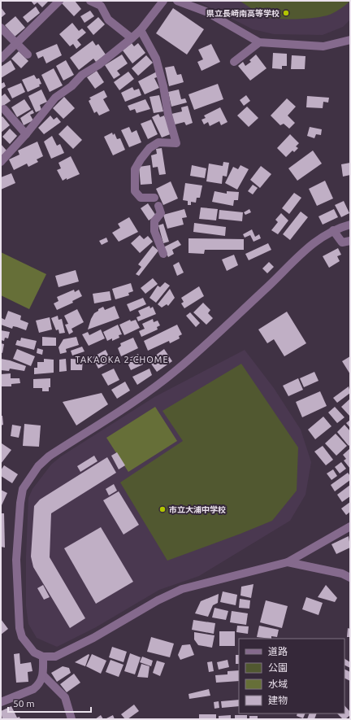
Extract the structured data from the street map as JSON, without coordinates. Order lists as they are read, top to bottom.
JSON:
{
  "districts": ["TAKAOKA 2-CHOME"],
  "places": ["県立長崎南高等学校", "市立大浦中学校"],
  "legend": [
    "道路",
    "公園",
    "水域",
    "建物"
  ],
  "scale_bar": "50 m"
}
